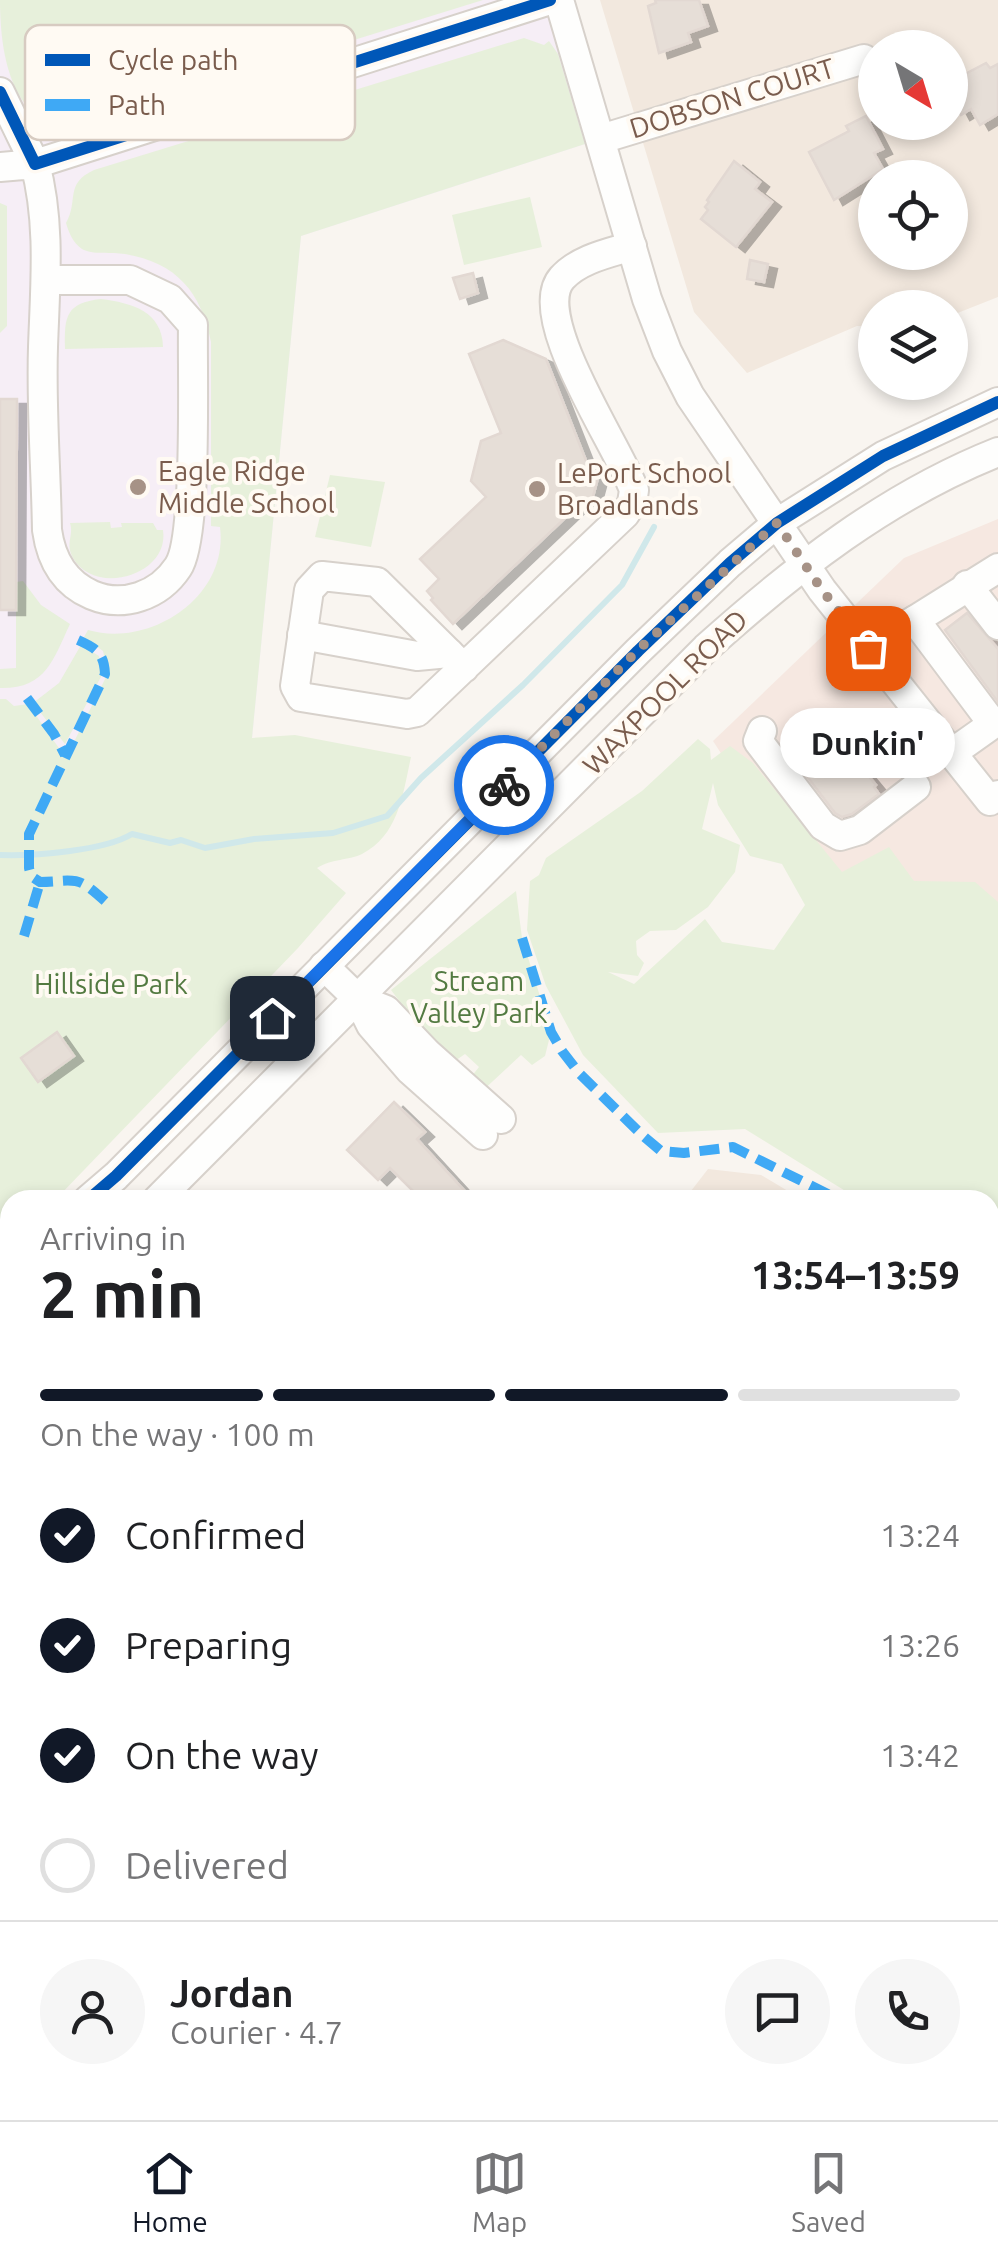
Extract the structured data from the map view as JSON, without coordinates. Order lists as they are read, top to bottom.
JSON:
{
  "streets": {
    "street": ["DOBSON COURT", "WAXPOOL ROAD"]
  },
  "parks": ["Stream Valley Park", "Hillside Park"],
  "places": ["Eagle Ridge Middle School", "LePort School Broadlands", "Dunkin'"],
  "legend": ["Cycle path", "Path"],
  "north": "bottom right",
  "page": {
    "bubble": "Dunkin'",
    "heading": ["2 min", "Arriving in", "13:54–13:59"],
    "panel": ["Jordan", "Courier · 4.7"],
    "bar": "On the way · 100 m",
    "list": [
      ["Confirmed", "13:24"],
      ["Preparing", "13:26"],
      ["On the way", "13:42"],
      "Delivered"
    ],
    "tabs": ["Home", "Map", "Saved"]
  }
}
